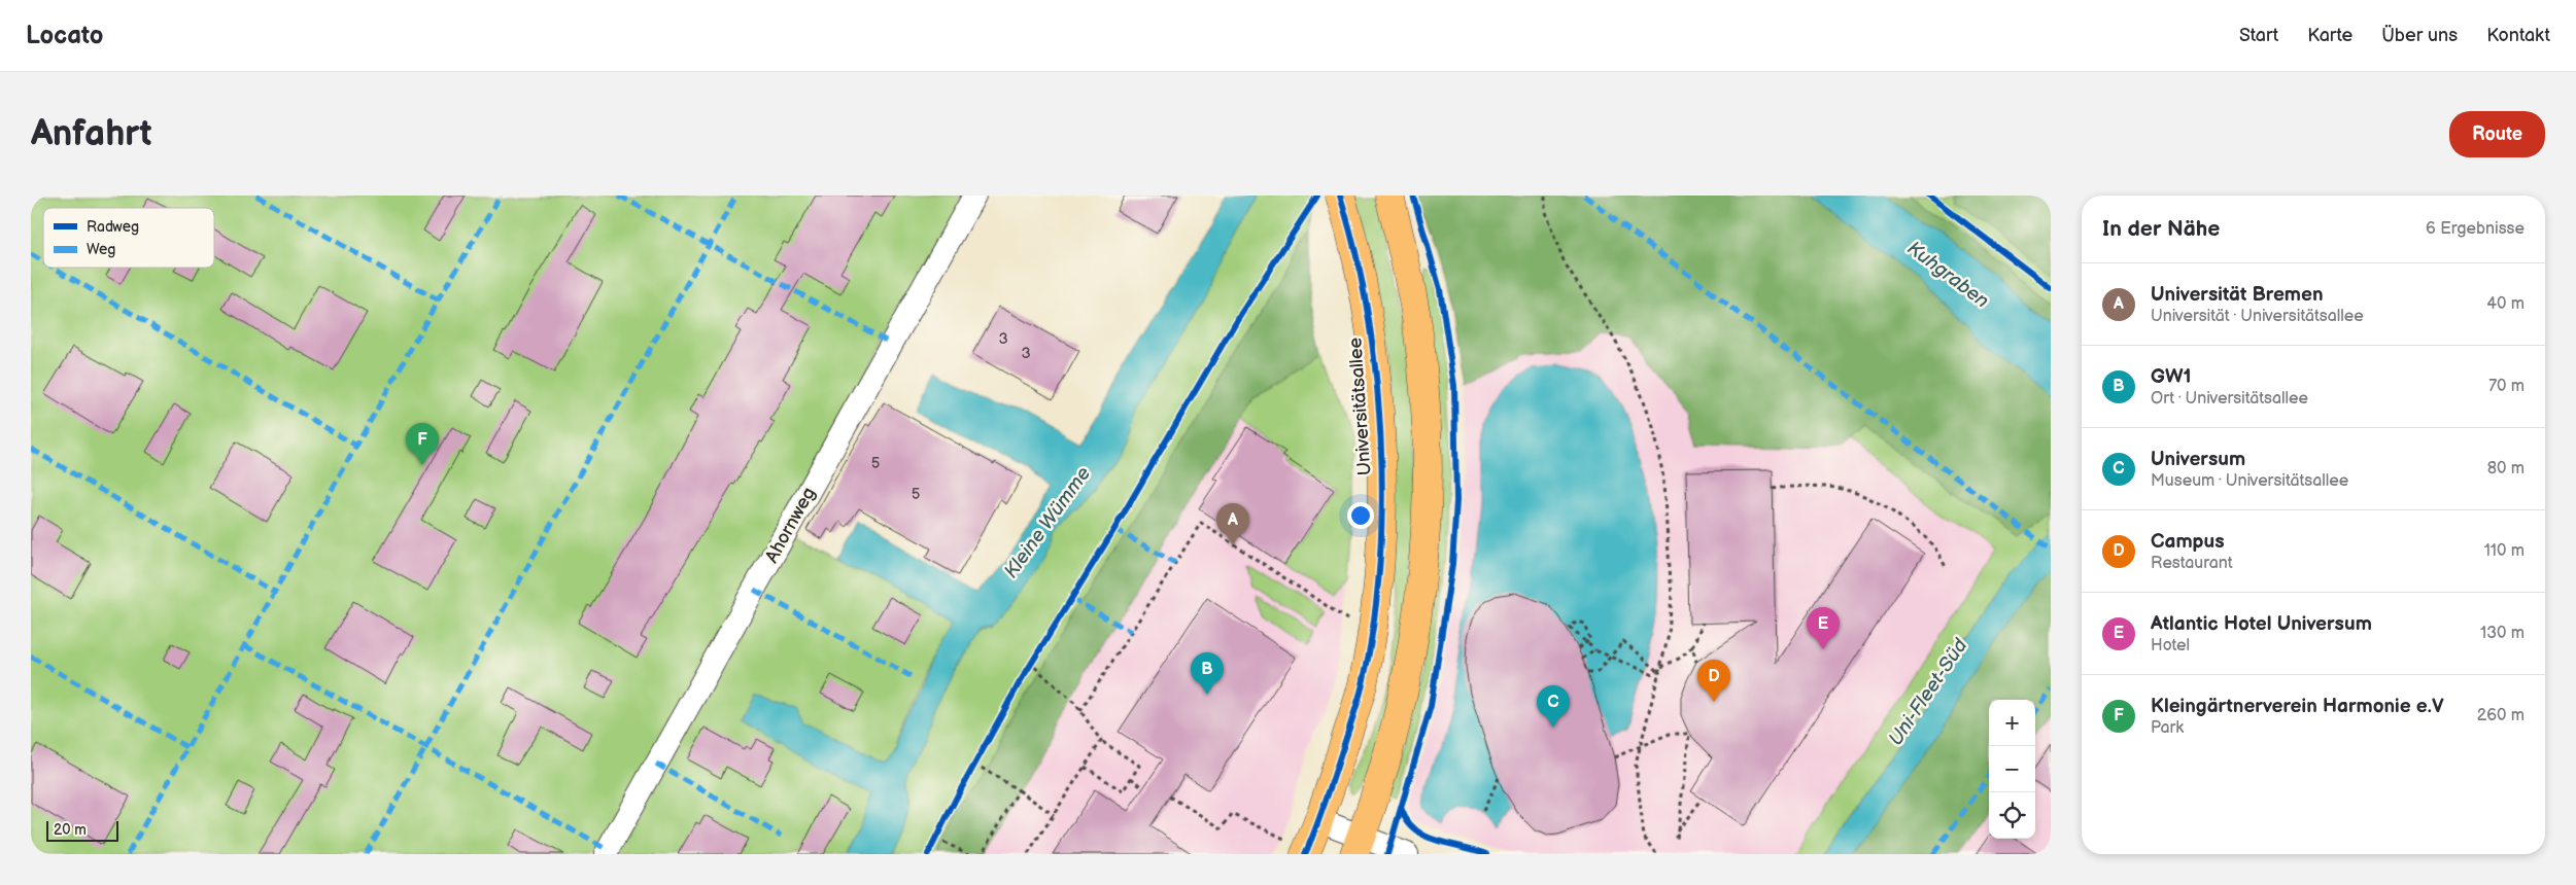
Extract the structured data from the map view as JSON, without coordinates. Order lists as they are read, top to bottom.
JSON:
{
  "streets": {
    "main road": ["Universitätsallee"],
    "street": ["Ahornweg"]
  },
  "water": ["Kuhgraben", "Kleine Wümme", "Uni-Fleet-Süd"],
  "house_numbers": [
    "3",
    "3",
    "5",
    "5"
  ],
  "legend": ["Radweg", "Weg"],
  "scale_bar": "20 m",
  "page": {
    "header": "Locato",
    "nav": [
      "Start",
      "Karte",
      "Über uns",
      "Kontakt"
    ],
    "buttons": "Route",
    "title": "Anfahrt",
    "heading": ["In der Nähe", "6 Ergebnisse"],
    "list": [
      {
        "mark": "A",
        "name": "Universität Bremen",
        "note": "Universität · Universitätsallee",
        "value": "40 m"
      },
      {
        "mark": "B",
        "name": "GW1",
        "note": "Ort · Universitätsallee",
        "value": "70 m"
      },
      {
        "mark": "C",
        "name": "Universum",
        "note": "Museum · Universitätsallee",
        "value": "80 m"
      },
      {
        "mark": "D",
        "name": "Campus",
        "note": "Restaurant",
        "value": "110 m"
      },
      {
        "mark": "E",
        "name": "Atlantic Hotel Universum",
        "note": "Hotel",
        "value": "130 m"
      },
      {
        "mark": "F",
        "name": "Kleingärtnerverein Harmonie e.V",
        "note": "Park",
        "value": "260 m"
      }
    ],
    "pins": [
      "F",
      "A",
      "E",
      "B",
      "D",
      "C"
    ],
    "map_buttons": ["+", "−"],
    "scale": "20 m"
  }
}
